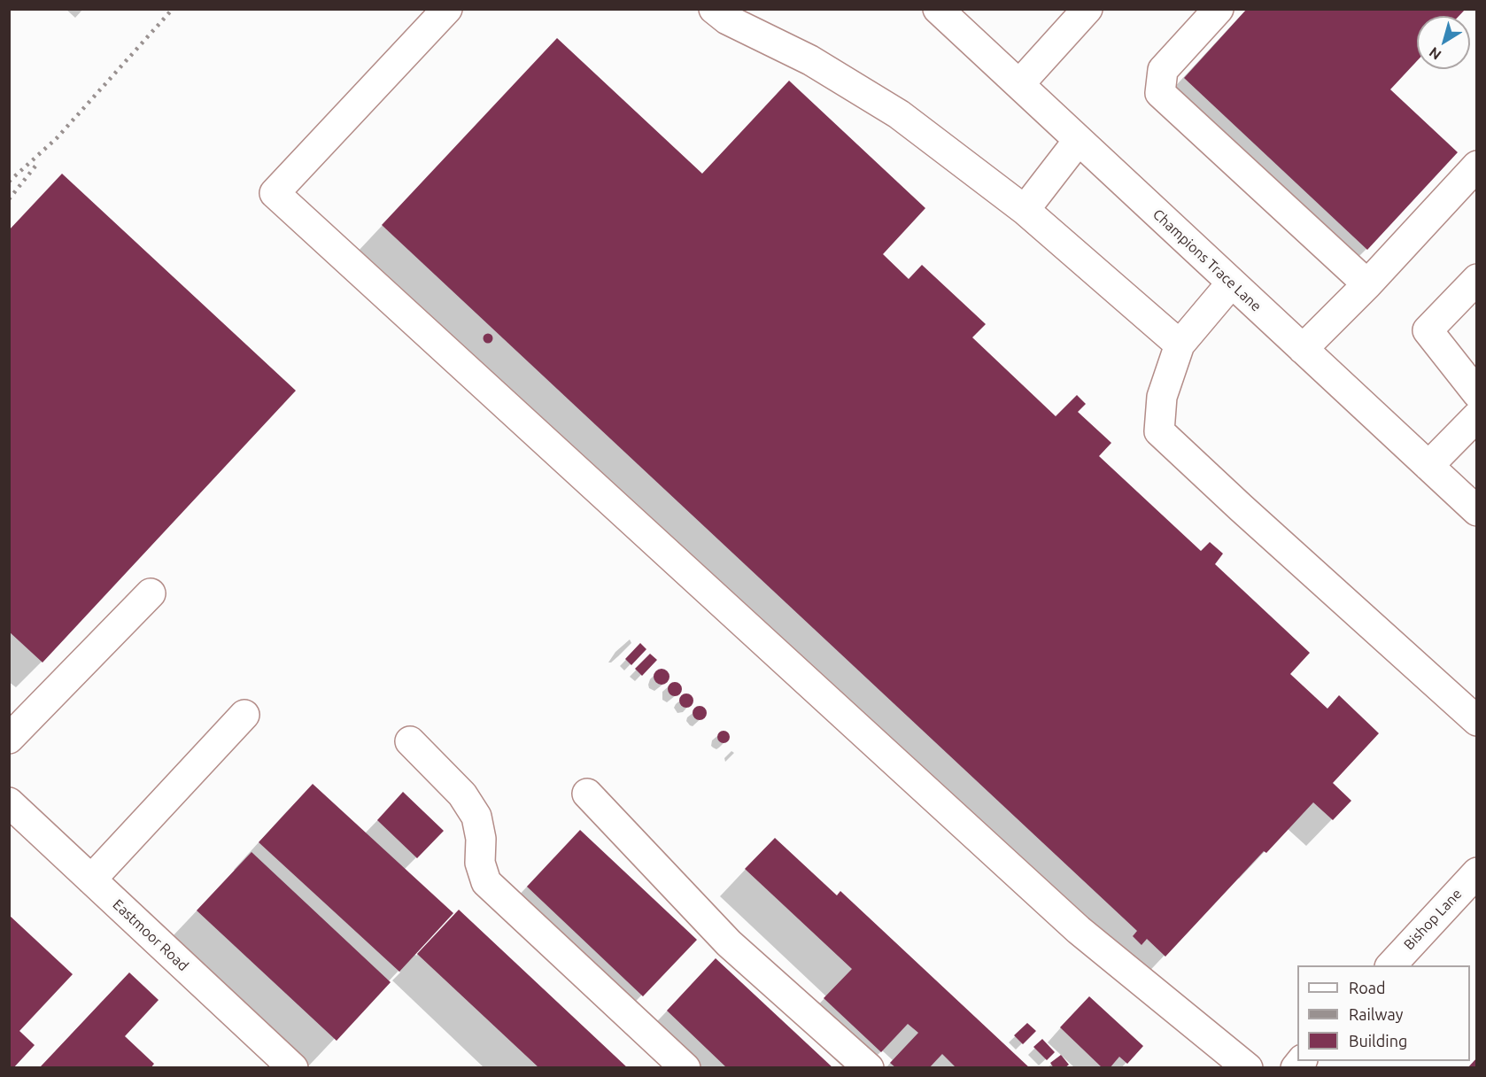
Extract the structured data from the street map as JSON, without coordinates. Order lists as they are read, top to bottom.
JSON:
{
  "streets": {
    "street": ["Champions Trace Lane", "Bishop Lane", "Eastmoor Road"]
  },
  "legend": ["Road", "Railway", "Building"],
  "north": "bottom left"
}
